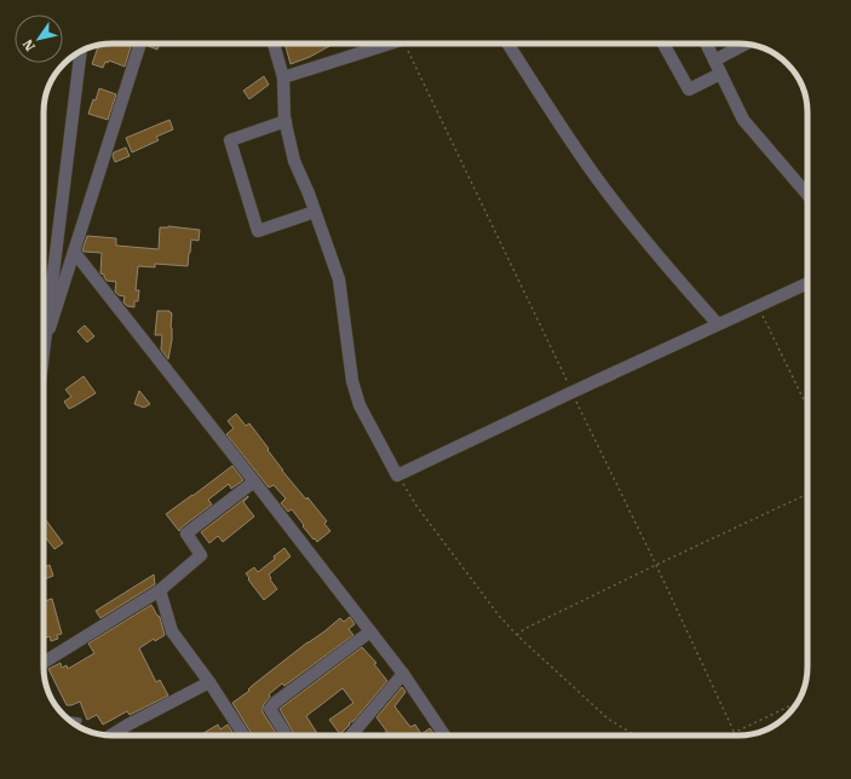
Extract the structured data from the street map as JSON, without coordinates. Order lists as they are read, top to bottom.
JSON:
{
  "north": "bottom left"
}
